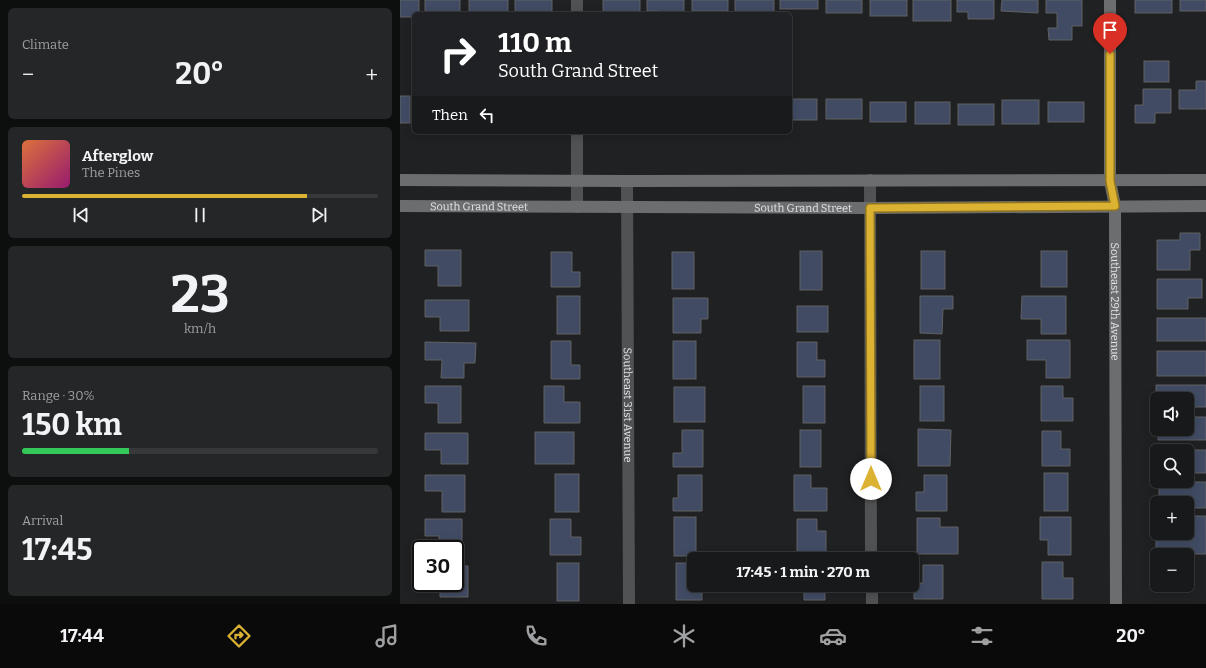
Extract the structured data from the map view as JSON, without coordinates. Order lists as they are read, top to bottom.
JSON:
{
  "streets": {
    "main road": ["South Grand Street", "Southeast 29th Avenue"],
    "street": ["Southeast 31st Avenue"]
  },
  "crossings": [
    ["South Grand Street", "Southeast 29th Avenue"],
    ["South Grand Street", "Southeast 31st Avenue"]
  ],
  "page": {
    "tile": [
      "Climate",
      ["23", "km/h"],
      ["Range · 30%", "150 km"],
      ["Arrival", "17:45"]
    ],
    "turn": ["110 m", "South Grand Street"],
    "heat": ["−", "20°", "+"],
    "then": "Then",
    "song": ["Afterglow", "The Pines"],
    "map_buttons": ["+", "−"],
    "limit": "30",
    "trip": "17:45 · 1 min · 270 m",
    "tabs": ["17:44", "20°"]
  }
}
